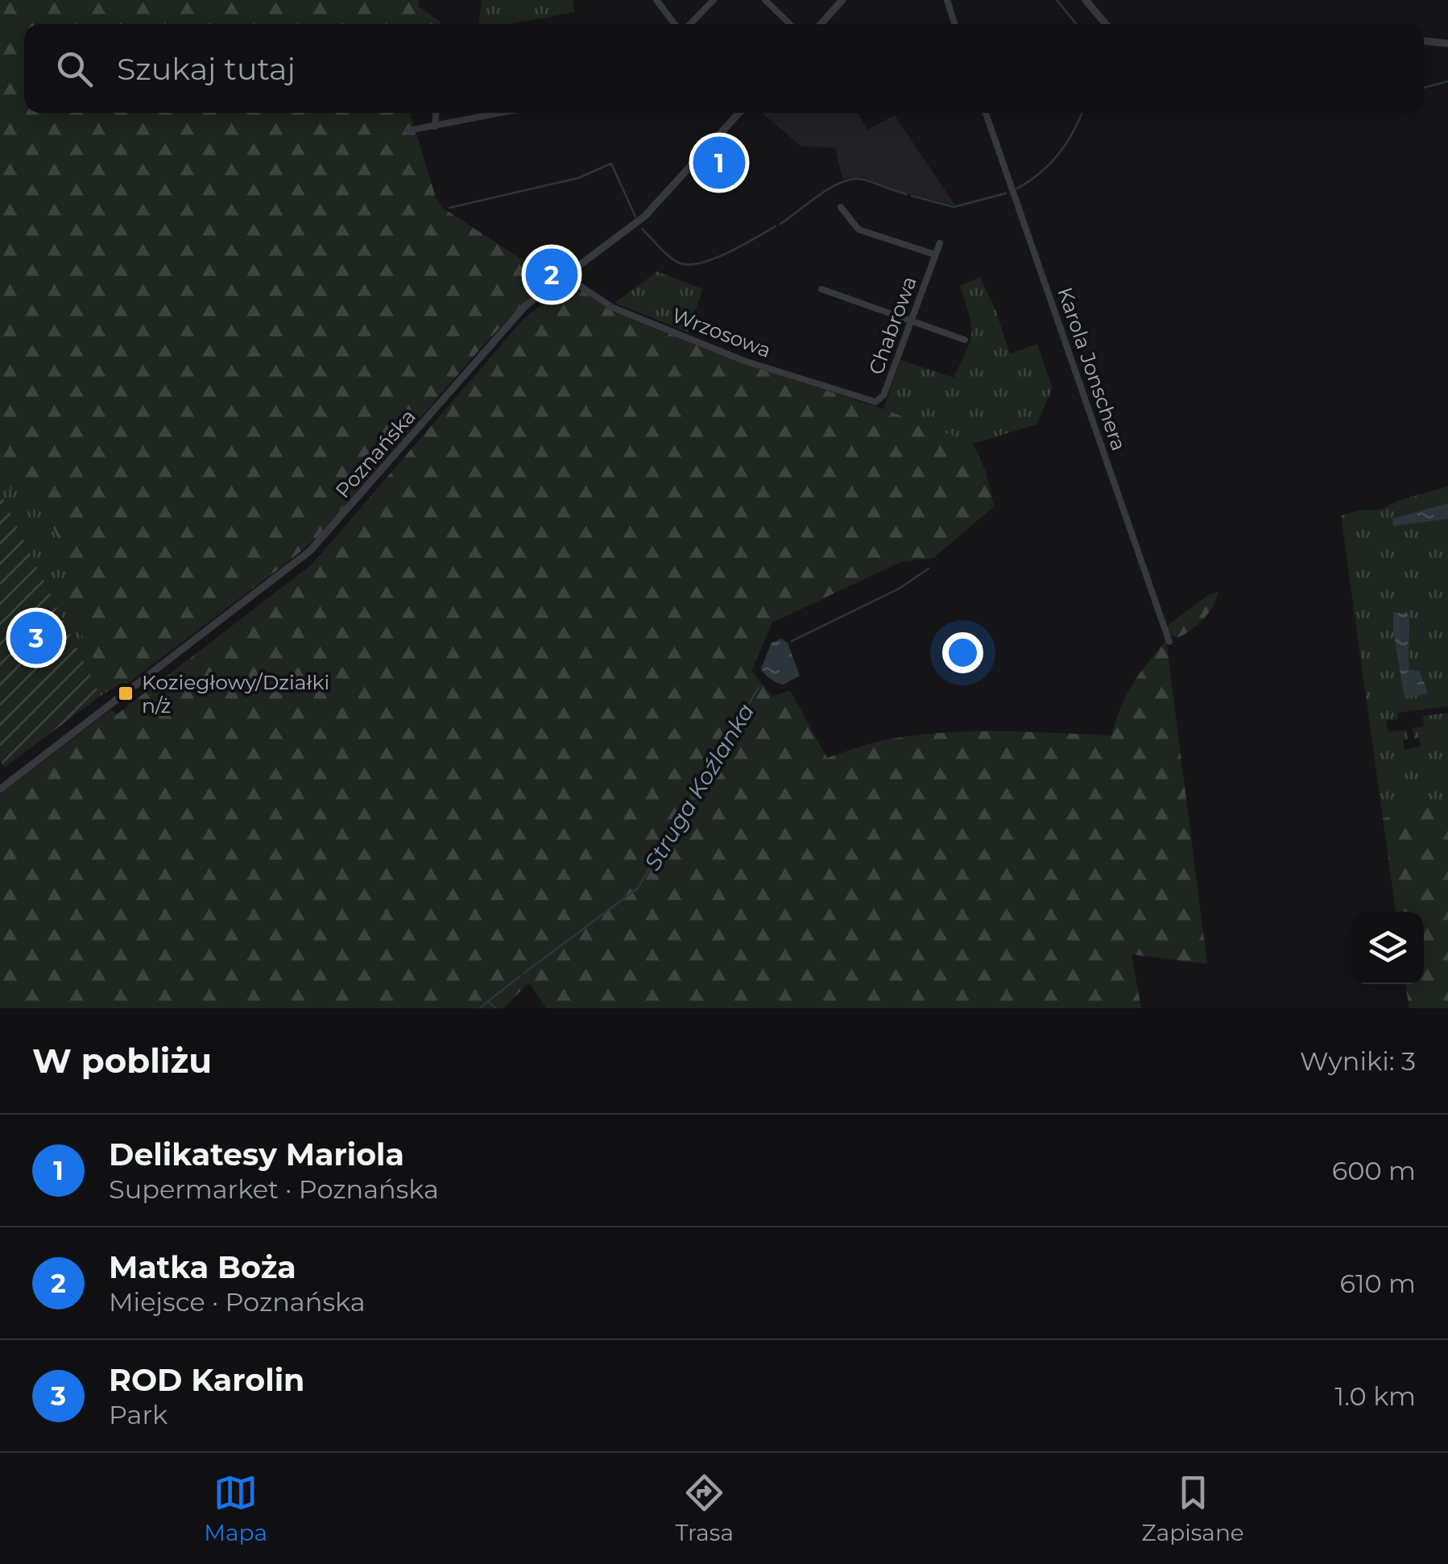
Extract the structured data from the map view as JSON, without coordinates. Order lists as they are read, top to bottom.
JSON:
{
  "streets": {
    "street": [
      "Chabrowa",
      "Wrzosowa",
      "Karola Jonschera",
      "Poznańska"
    ]
  },
  "crossings": [
    ["Chabrowa", "Wrzosowa"],
    ["Wrzosowa", "Poznańska"]
  ],
  "water": ["Struga Koźlanka"],
  "places": {
    "transit": ["Koziegłowy/Działki n/ż"]
  },
  "page": {
    "search": "Szukaj tutaj",
    "pins": ["1", "2", "3"],
    "heading": ["W pobliżu", "Wyniki: 3"],
    "list": [
      {
        "mark": "1",
        "name": "Delikatesy Mariola",
        "note": "Supermarket · Poznańska",
        "value": "600 m"
      },
      {
        "mark": "2",
        "name": "Matka Boża",
        "note": "Miejsce · Poznańska",
        "value": "610 m"
      },
      {
        "mark": "3",
        "name": "ROD Karolin",
        "note": "Park",
        "value": "1.0 km"
      }
    ],
    "nav": ["Mapa", "Trasa", "Zapisane"]
  }
}
